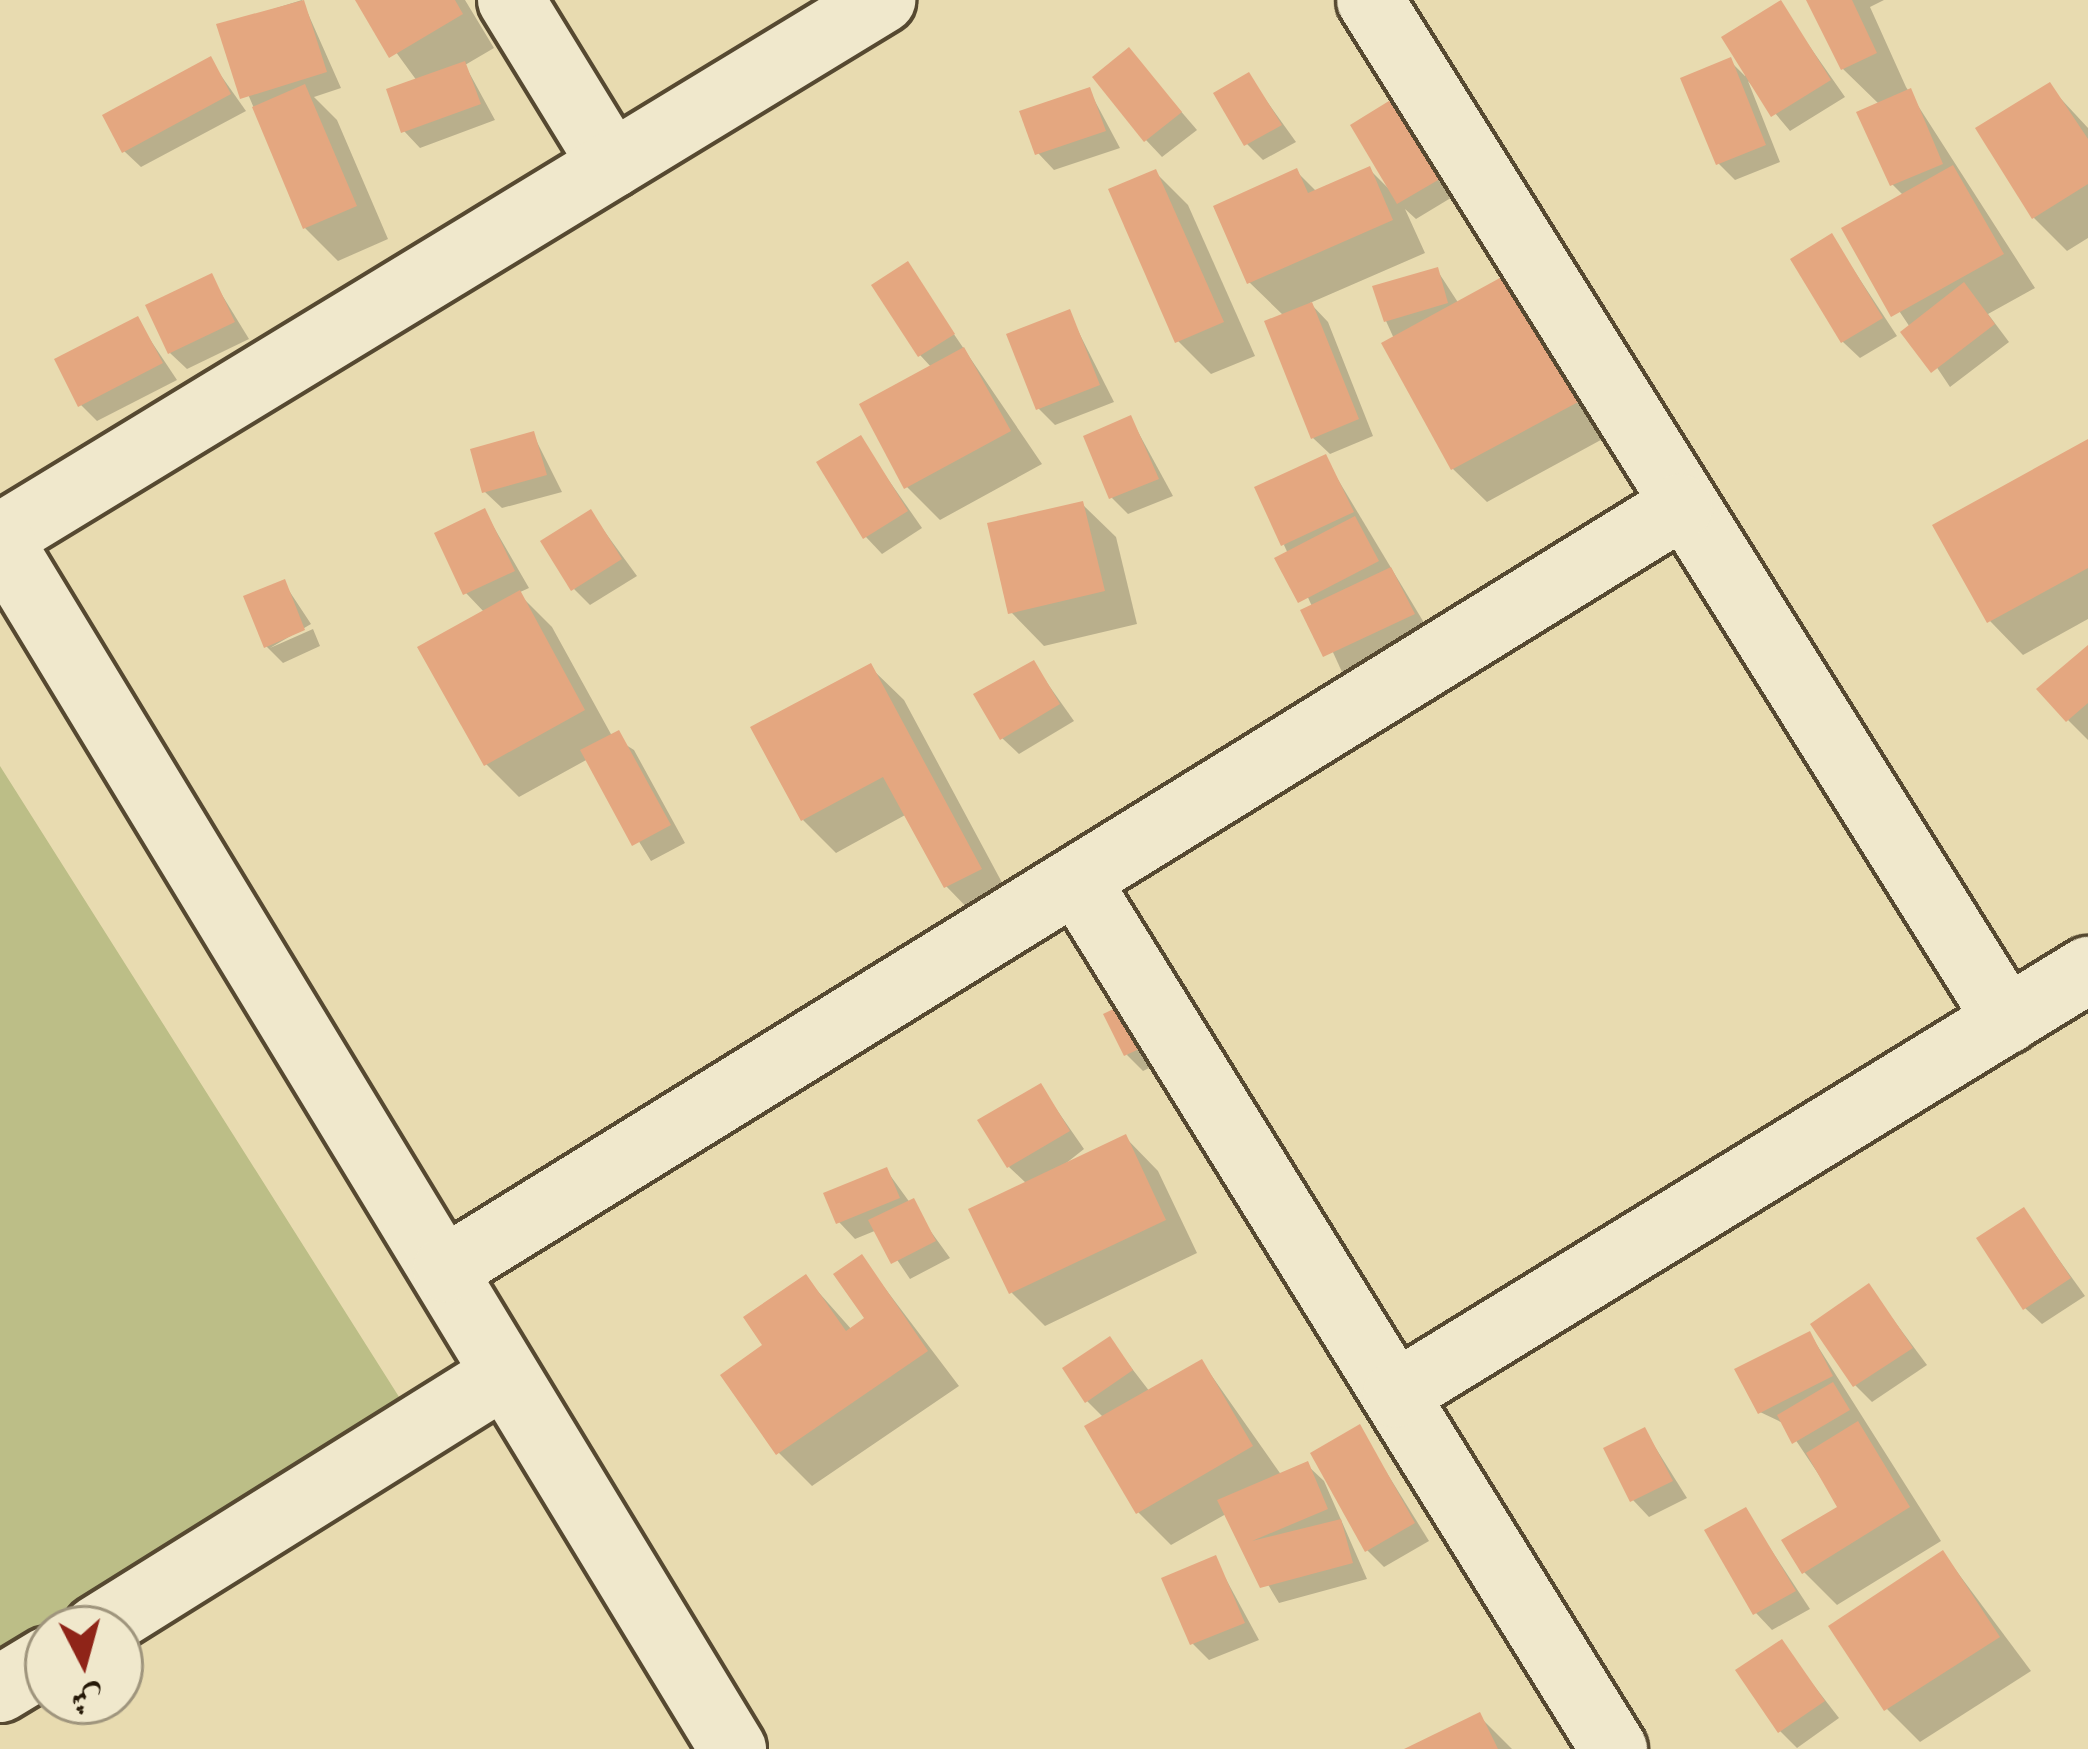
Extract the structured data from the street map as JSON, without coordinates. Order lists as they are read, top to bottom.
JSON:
{
  "north": "bottom"
}
